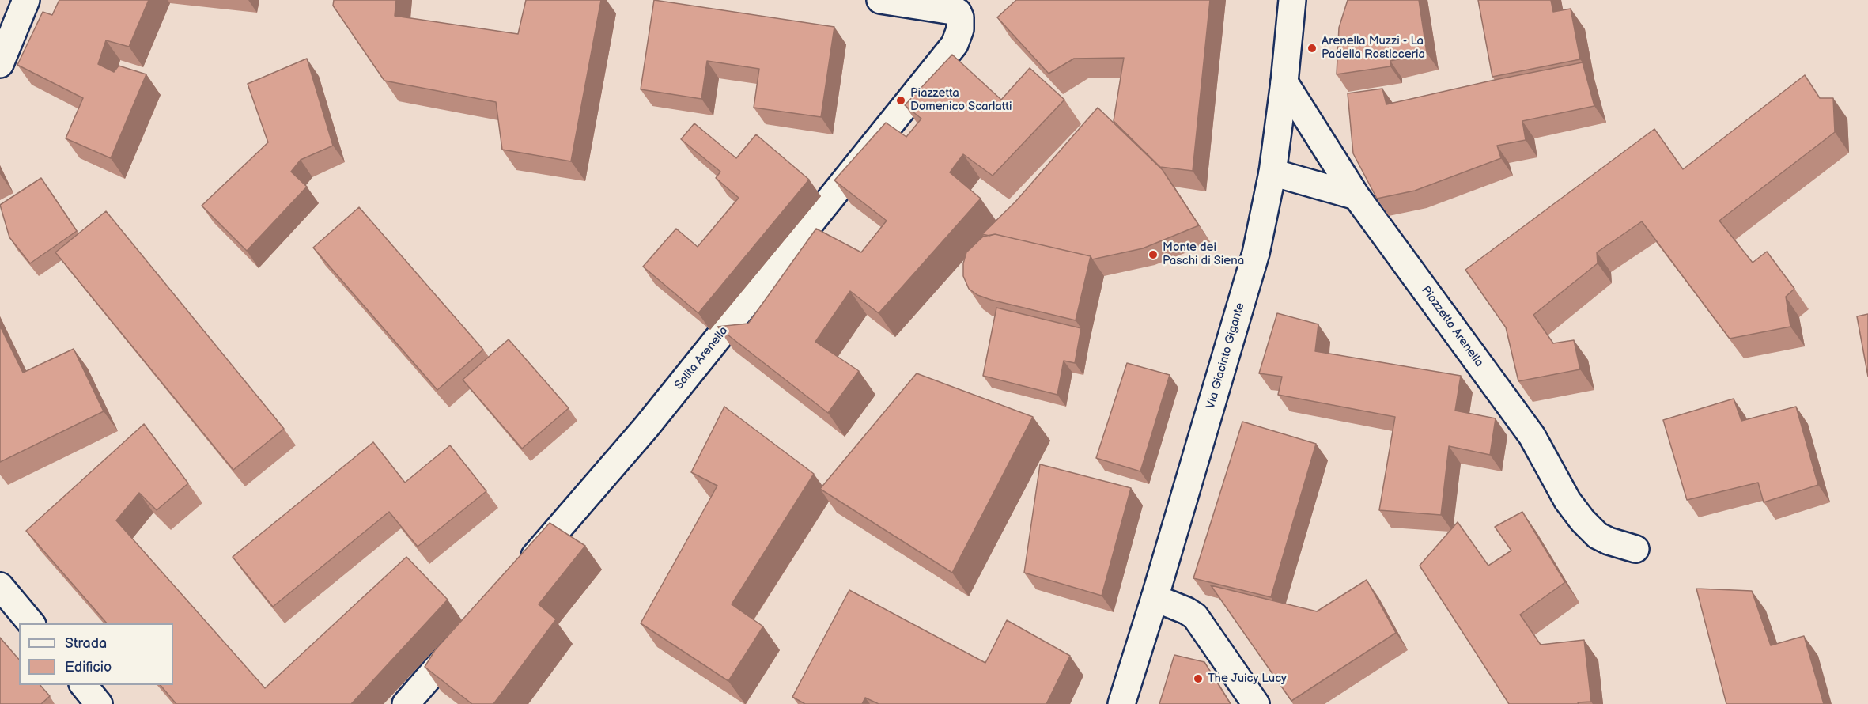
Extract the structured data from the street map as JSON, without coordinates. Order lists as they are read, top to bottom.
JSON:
{
  "streets": {
    "street": ["Piazzetta Arenella", "Via Giacinto Gigante", "Salita Arenella"]
  },
  "crossings": [
    ["Piazzetta Arenella", "Via Giacinto Gigante"]
  ],
  "places": [
    "Arenella Muzzi - La Padella Rosticceria",
    "Piazzetta Domenico Scarlatti",
    "Monte dei Paschi di Siena",
    "The Juicy Lucy"
  ],
  "legend": ["Strada", "Edificio"]
}
